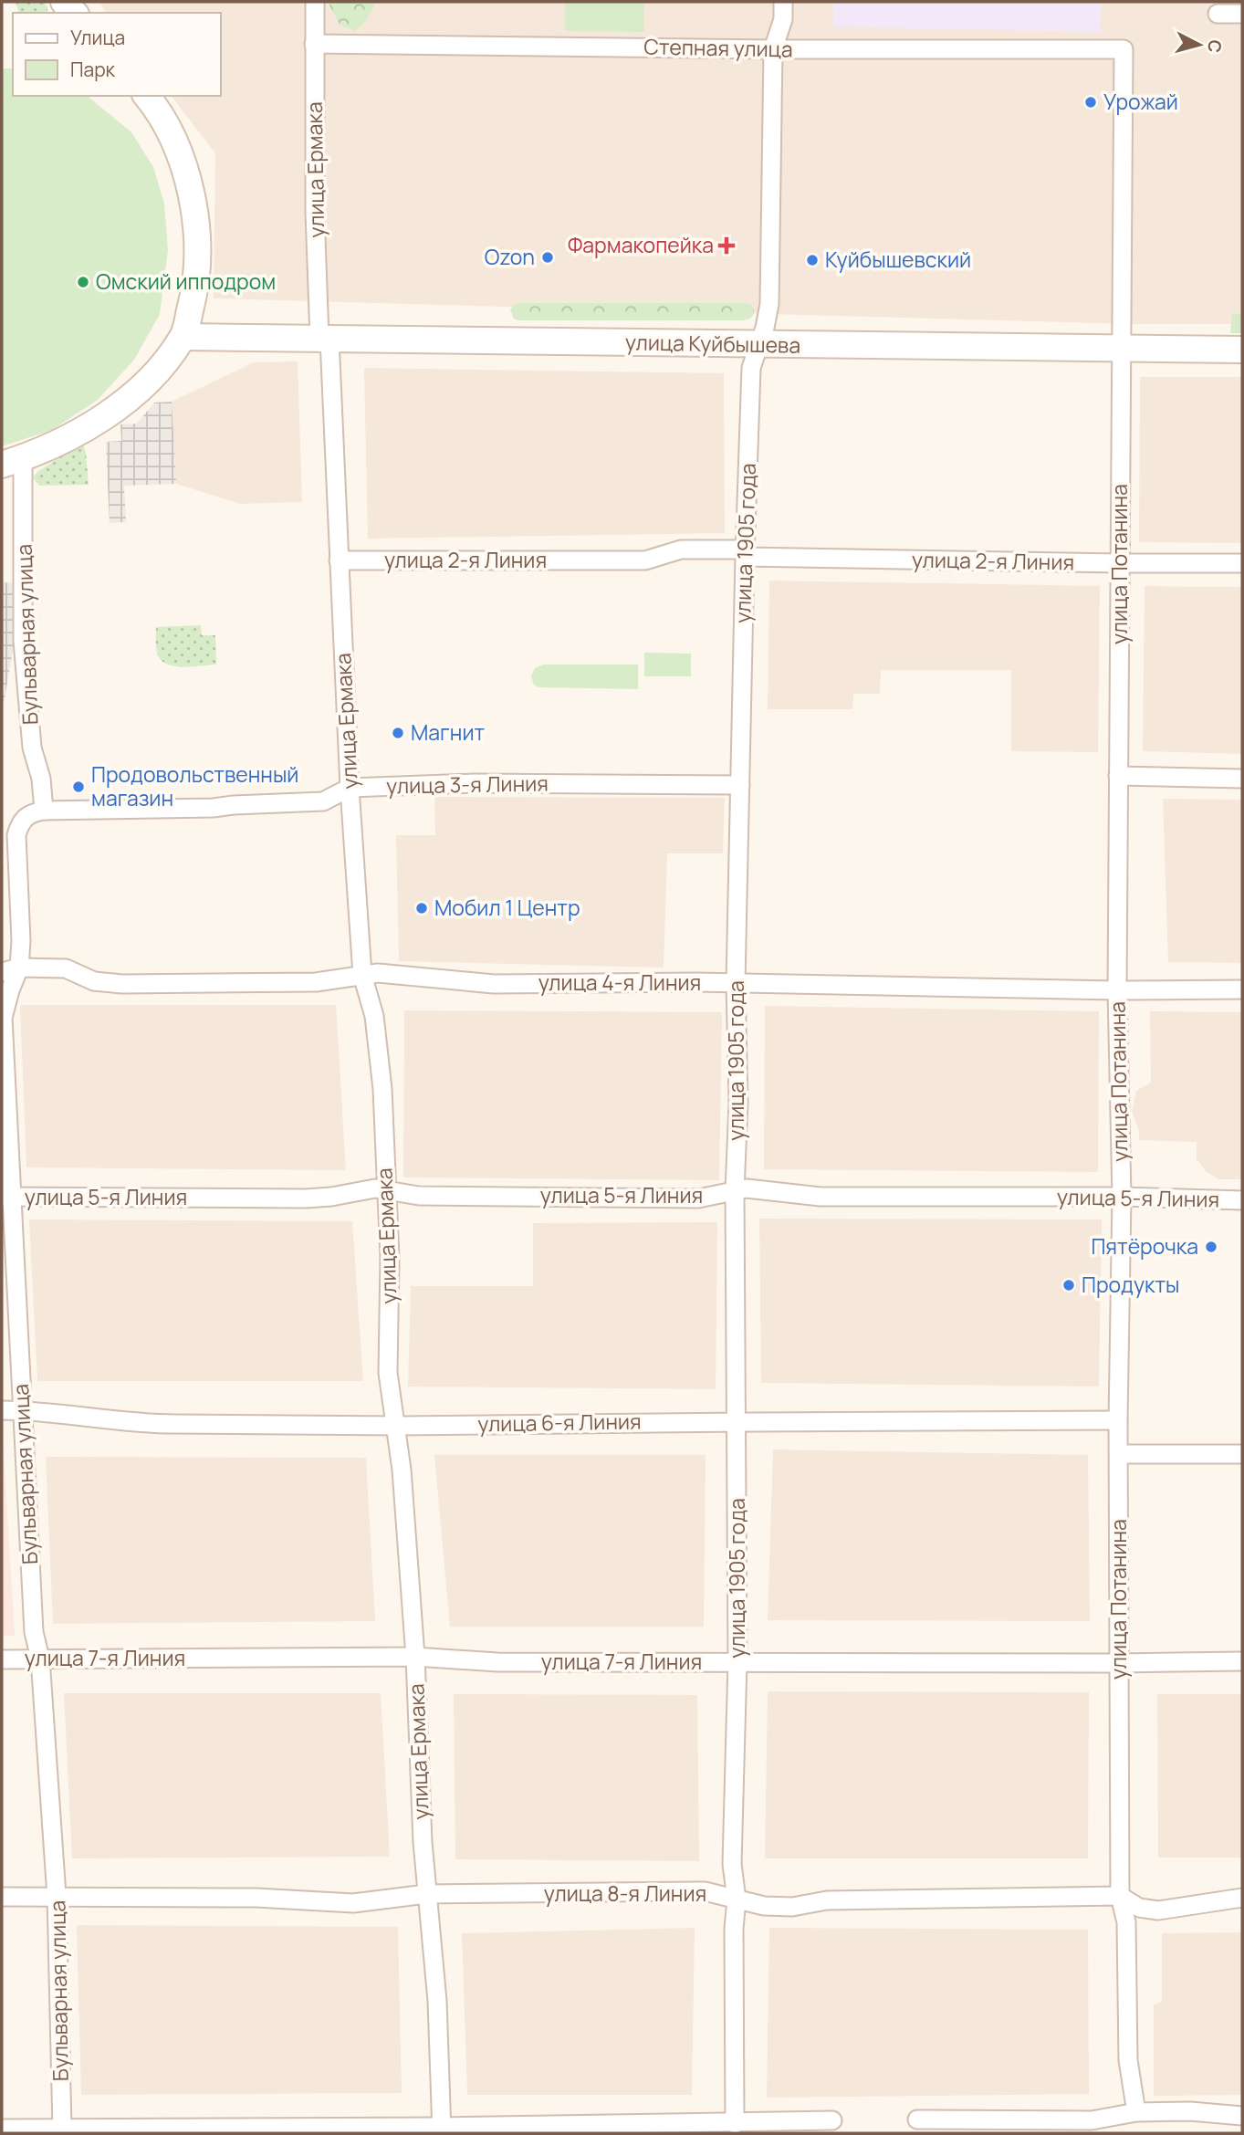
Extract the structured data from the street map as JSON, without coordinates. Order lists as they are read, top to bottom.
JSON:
{
  "streets": {
    "main road": ["улица Куйбышева", "Бульварная улица"],
    "street": [
      "Степная улица",
      "улица Ермака",
      "улица 1905 года",
      "улица 2-я Линия",
      "улица Потанина",
      "улица 3-я Линия",
      "улица 4-я Линия",
      "улица 5-я Линия",
      "улица 6-я Линия",
      "улица 7-я Линия",
      "улица 8-я Линия"
    ]
  },
  "crossings": [
    ["Степная улица", "улица Ермака"],
    ["Степная улица", "улица 1905 года"],
    ["Степная улица", "улица Потанина"],
    ["улица Ермака", "улица Куйбышева"],
    ["улица Ермака", "улица 2-я Линия"],
    ["улица Ермака", "улица 3-я Линия"],
    ["улица Ермака", "улица 4-я Линия"],
    ["улица Ермака", "улица 5-я Линия"],
    ["улица Ермака", "улица 6-я Линия"],
    ["улица Ермака", "улица 7-я Линия"],
    ["улица Ермака", "улица 8-я Линия"],
    ["улица Куйбышева", "улица 1905 года"],
    ["улица Куйбышева", "улица Потанина"],
    ["улица Куйбышева", "Бульварная улица"],
    ["улица 1905 года", "улица 2-я Линия"],
    ["улица 1905 года", "улица 3-я Линия"],
    ["улица 1905 года", "улица 4-я Линия"],
    ["улица 1905 года", "улица 5-я Линия"],
    ["улица 1905 года", "улица 6-я Линия"],
    ["улица 1905 года", "улица 7-я Линия"],
    ["улица 1905 года", "улица 8-я Линия"],
    ["улица 2-я Линия", "улица Потанина"],
    ["улица Потанина", "улица 4-я Линия"],
    ["улица Потанина", "улица 5-я Линия"],
    ["улица Потанина", "улица 6-я Линия"],
    ["улица Потанина", "улица 7-я Линия"],
    ["улица Потанина", "улица 8-я Линия"],
    ["Бульварная улица", "улица 3-я Линия"],
    ["Бульварная улица", "улица 4-я Линия"],
    ["Бульварная улица", "улица 5-я Линия"],
    ["Бульварная улица", "улица 6-я Линия"],
    ["Бульварная улица", "улица 7-я Линия"],
    ["Бульварная улица", "улица 8-я Линия"]
  ],
  "places": {
    "other": [
      "Урожай",
      "Ozon",
      "Куйбышевский",
      "Омский ипподром",
      "Магнит",
      "Продовольственный магазин",
      "Мобил 1 Центр",
      "Пятёрочка",
      "Продукты"
    ],
    "health": ["Фармакопейка"]
  },
  "legend": ["Улица", "Парк"],
  "north": "right"
}
